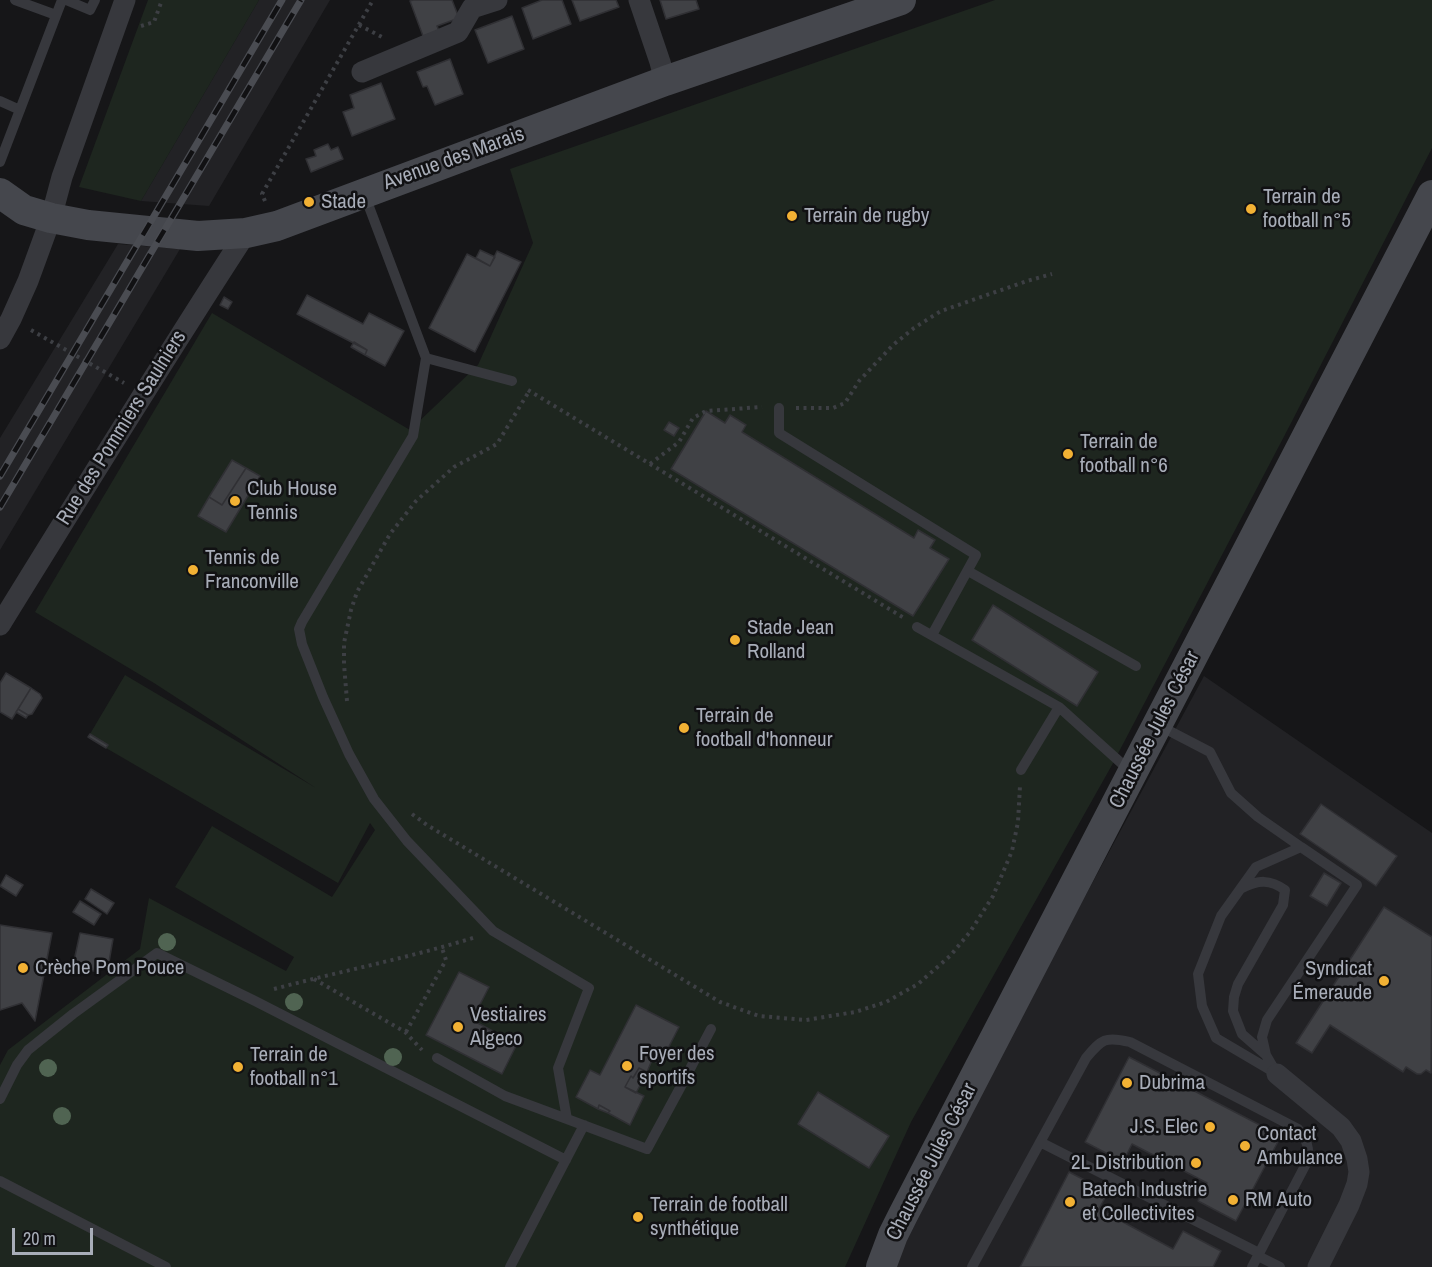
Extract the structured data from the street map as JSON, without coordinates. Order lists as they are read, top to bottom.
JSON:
{
  "streets": {
    "street": ["Avenue des Marais", "Rue des Pommiers Saulniers", "Chaussée Jules César"]
  },
  "crossings": [
    ["Avenue des Marais", "Rue des Pommiers Saulniers"]
  ],
  "places": [
    "Stade",
    "Terrain de football n°5",
    "Terrain de rugby",
    "Terrain de football n°6",
    "Club House Tennis",
    "Tennis de Franconville",
    "Stade Jean Rolland",
    "Terrain de football d'honneur",
    "Crèche Pom Pouce",
    "Syndicat Émeraude",
    "Vestiaires Algeco",
    "Foyer des sportifs",
    "Terrain de football n°1",
    "Dubrima",
    "J.S. Elec",
    "Contact Ambulance",
    "2L Distribution",
    "RM Auto",
    "Batech Industrie et Collectivites",
    "Terrain de football synthétique"
  ],
  "scale_bar": "20 m"
}
